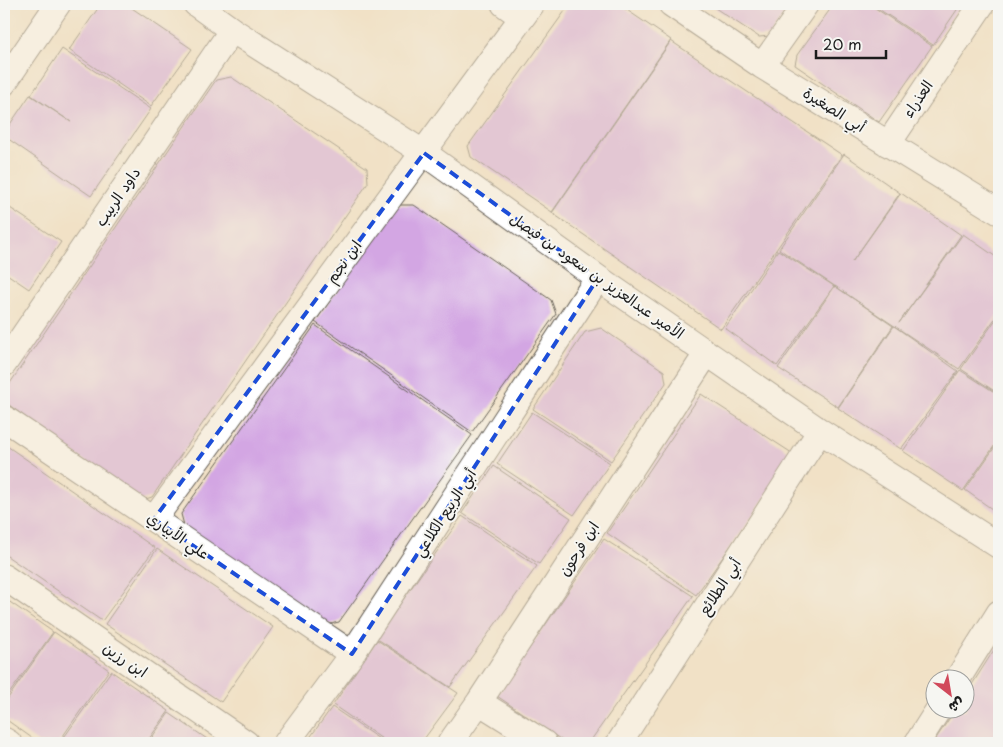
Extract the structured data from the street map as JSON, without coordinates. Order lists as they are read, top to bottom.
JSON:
{
  "streets": {
    "street": [
      "العذراء",
      "أبي الصغيرة",
      "داود الربيب",
      "ابن نجم",
      "الأمير عبدالعزيز بن سعود بن فيصل",
      "أبي الربيع الكلاعي",
      "علي الأبياري",
      "ابن فرحون",
      "أبي الطلائع",
      "ابن رزين"
    ]
  },
  "crossings": [
    ["العذراء", "أبي الصغيرة"],
    ["داود الربيب", "الأمير عبدالعزيز بن سعود بن فيصل"],
    ["ابن نجم", "الأمير عبدالعزيز بن سعود بن فيصل"],
    ["ابن نجم", "علي الأبياري"],
    ["الأمير عبدالعزيز بن سعود بن فيصل", "أبي الربيع الكلاعي"],
    ["الأمير عبدالعزيز بن سعود بن فيصل", "ابن فرحون"],
    ["الأمير عبدالعزيز بن سعود بن فيصل", "أبي الطلائع"],
    ["أبي الربيع الكلاعي", "علي الأبياري"]
  ],
  "scale_bar": "20 m",
  "north": "bottom right"
}
